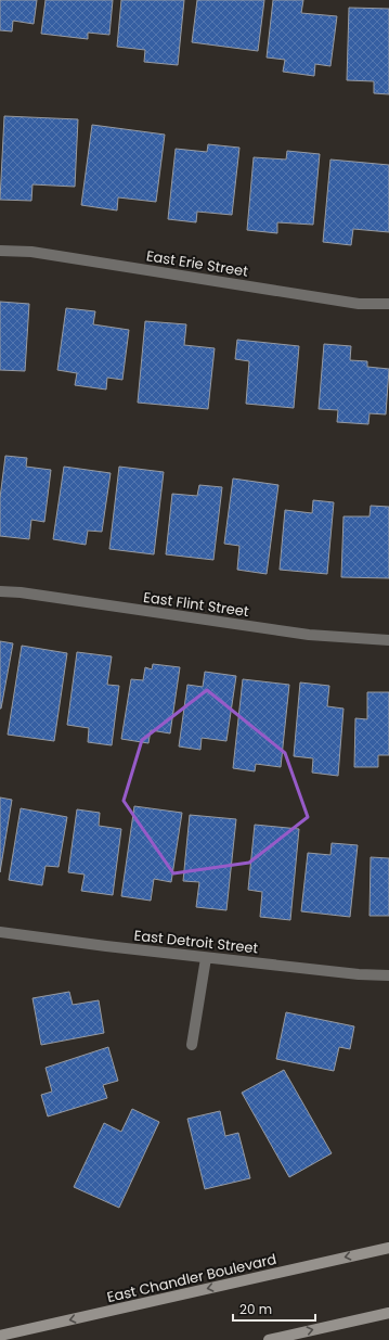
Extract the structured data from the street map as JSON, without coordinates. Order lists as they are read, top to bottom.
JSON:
{
  "streets": {
    "main road": ["East Chandler Boulevard"],
    "street": ["East Erie Street", "East Flint Street", "East Detroit Street"]
  },
  "scale_bar": "20 m"
}
